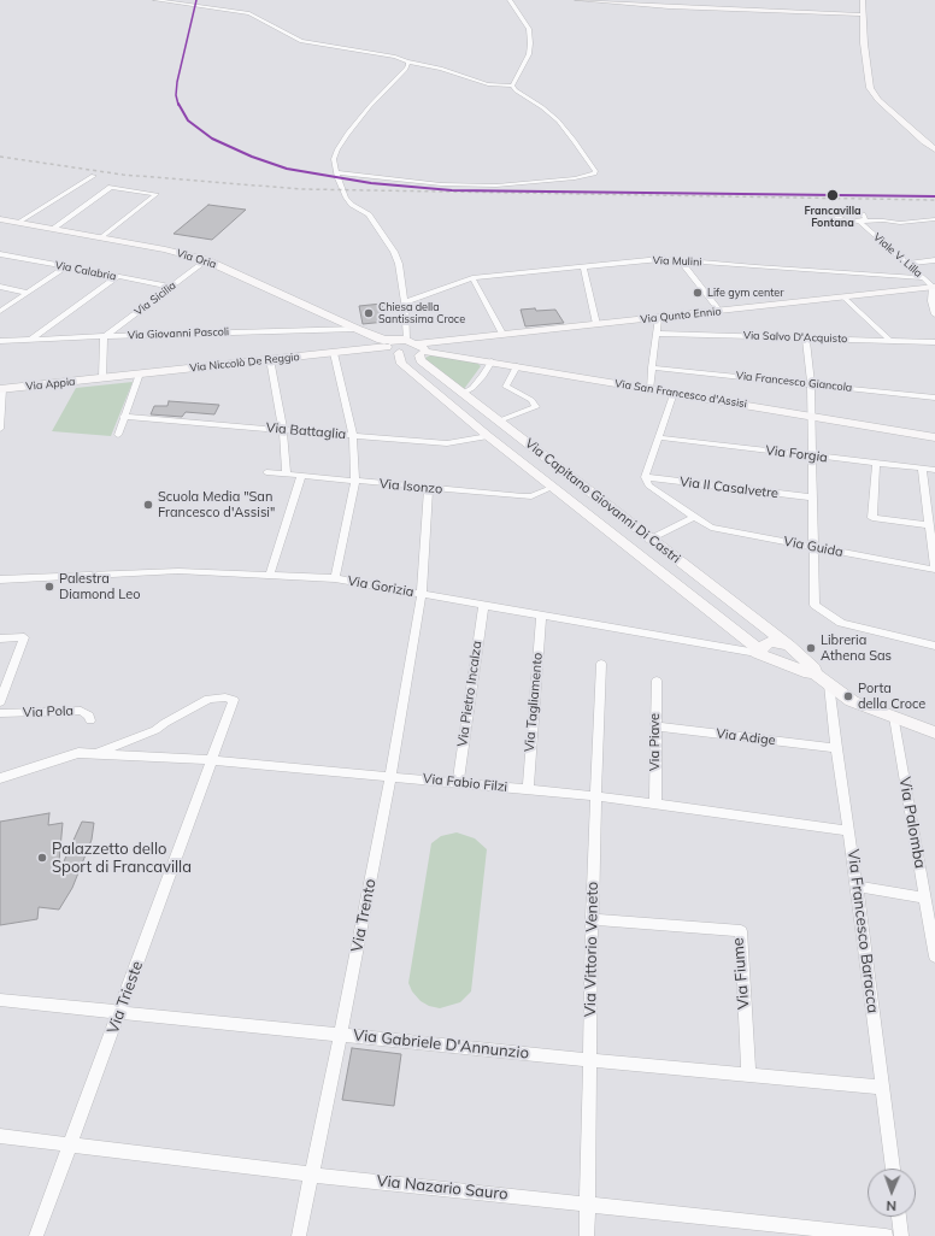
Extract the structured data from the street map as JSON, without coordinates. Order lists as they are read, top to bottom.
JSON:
{
  "streets": {
    "street": [
      "Viale V. Lilla",
      "Via Oria",
      "Via Mulini",
      "Via Calabria",
      "Via Sicilia",
      "Via Qunto Ennio",
      "Via Giovanni Pascoli",
      "Via Salvo D'Acquisto",
      "Via Niccolò De Reggio",
      "Via Francesco Giancola",
      "Via Appia",
      "Via San Francesco d'Assisi",
      "Via Battaglia",
      "Via Forgia",
      "Via Isonzo",
      "Via II Casalvetre",
      "Via Capitano Giovanni Di Castri",
      "Via Guida",
      "Via Gorizia",
      "Via Pietro Incalza",
      "Via Tagliamento",
      "Via Pola",
      "Via Adige",
      "Via Piave",
      "Via Fabio Filzi",
      "Via Palomba",
      "Via Trento",
      "Via Francesco Baracca",
      "Via Vittorio Veneto",
      "Via Fiume",
      "Via Trieste",
      "Via Gabriele D'Annunzio",
      "Via Nazario Sauro"
    ]
  },
  "crossings": [
    ["Viale V. Lilla", "Via Mulini"],
    ["Viale V. Lilla", "Via Qunto Ennio"],
    ["Via Oria", "Via Sicilia"],
    ["Via Oria", "Via Giovanni Pascoli"],
    ["Via Oria", "Via Niccolò De Reggio"],
    ["Via Oria", "Via Capitano Giovanni Di Castri"],
    ["Via Calabria", "Via Sicilia"],
    ["Via Sicilia", "Via Giovanni Pascoli"],
    ["Via Qunto Ennio", "Via Niccolò De Reggio"],
    ["Via Qunto Ennio", "Via San Francesco d'Assisi"],
    ["Via Qunto Ennio", "Via Capitano Giovanni Di Castri"],
    ["Via Niccolò De Reggio", "Via Appia"],
    ["Via Niccolò De Reggio", "Via San Francesco d'Assisi"],
    ["Via Niccolò De Reggio", "Via Capitano Giovanni Di Castri"],
    ["Via San Francesco d'Assisi", "Via Capitano Giovanni Di Castri"],
    ["Via Battaglia", "Via Capitano Giovanni Di Castri"],
    ["Via Isonzo", "Via Capitano Giovanni Di Castri"],
    ["Via Isonzo", "Via Trento"],
    ["Via II Casalvetre", "Via Guida"],
    ["Via Capitano Giovanni Di Castri", "Via Gorizia"],
    ["Via Gorizia", "Via Pietro Incalza"],
    ["Via Gorizia", "Via Tagliamento"],
    ["Via Gorizia", "Via Trento"],
    ["Via Pietro Incalza", "Via Fabio Filzi"],
    ["Via Tagliamento", "Via Fabio Filzi"],
    ["Via Adige", "Via Piave"],
    ["Via Adige", "Via Francesco Baracca"],
    ["Via Piave", "Via Fabio Filzi"],
    ["Via Fabio Filzi", "Via Trento"],
    ["Via Fabio Filzi", "Via Francesco Baracca"],
    ["Via Fabio Filzi", "Via Vittorio Veneto"],
    ["Via Fabio Filzi", "Via Trieste"],
    ["Via Trento", "Via Gabriele D'Annunzio"],
    ["Via Trento", "Via Nazario Sauro"],
    ["Via Francesco Baracca", "Via Gabriele D'Annunzio"],
    ["Via Vittorio Veneto", "Via Fiume"],
    ["Via Vittorio Veneto", "Via Gabriele D'Annunzio"],
    ["Via Vittorio Veneto", "Via Nazario Sauro"],
    ["Via Fiume", "Via Gabriele D'Annunzio"],
    ["Via Trieste", "Via Gabriele D'Annunzio"],
    ["Via Trieste", "Via Nazario Sauro"]
  ],
  "places": [
    "Francavilla Fontana",
    "Life gym center",
    "Chiesa della Santissima Croce",
    "Scuola Media \"San Francesco d'Assisi\"",
    "Palestra Diamond Leo",
    "Libreria Athena Sas",
    "Porta della Croce",
    "Palazzetto dello Sport di Francavilla"
  ],
  "north": "bottom"
}
